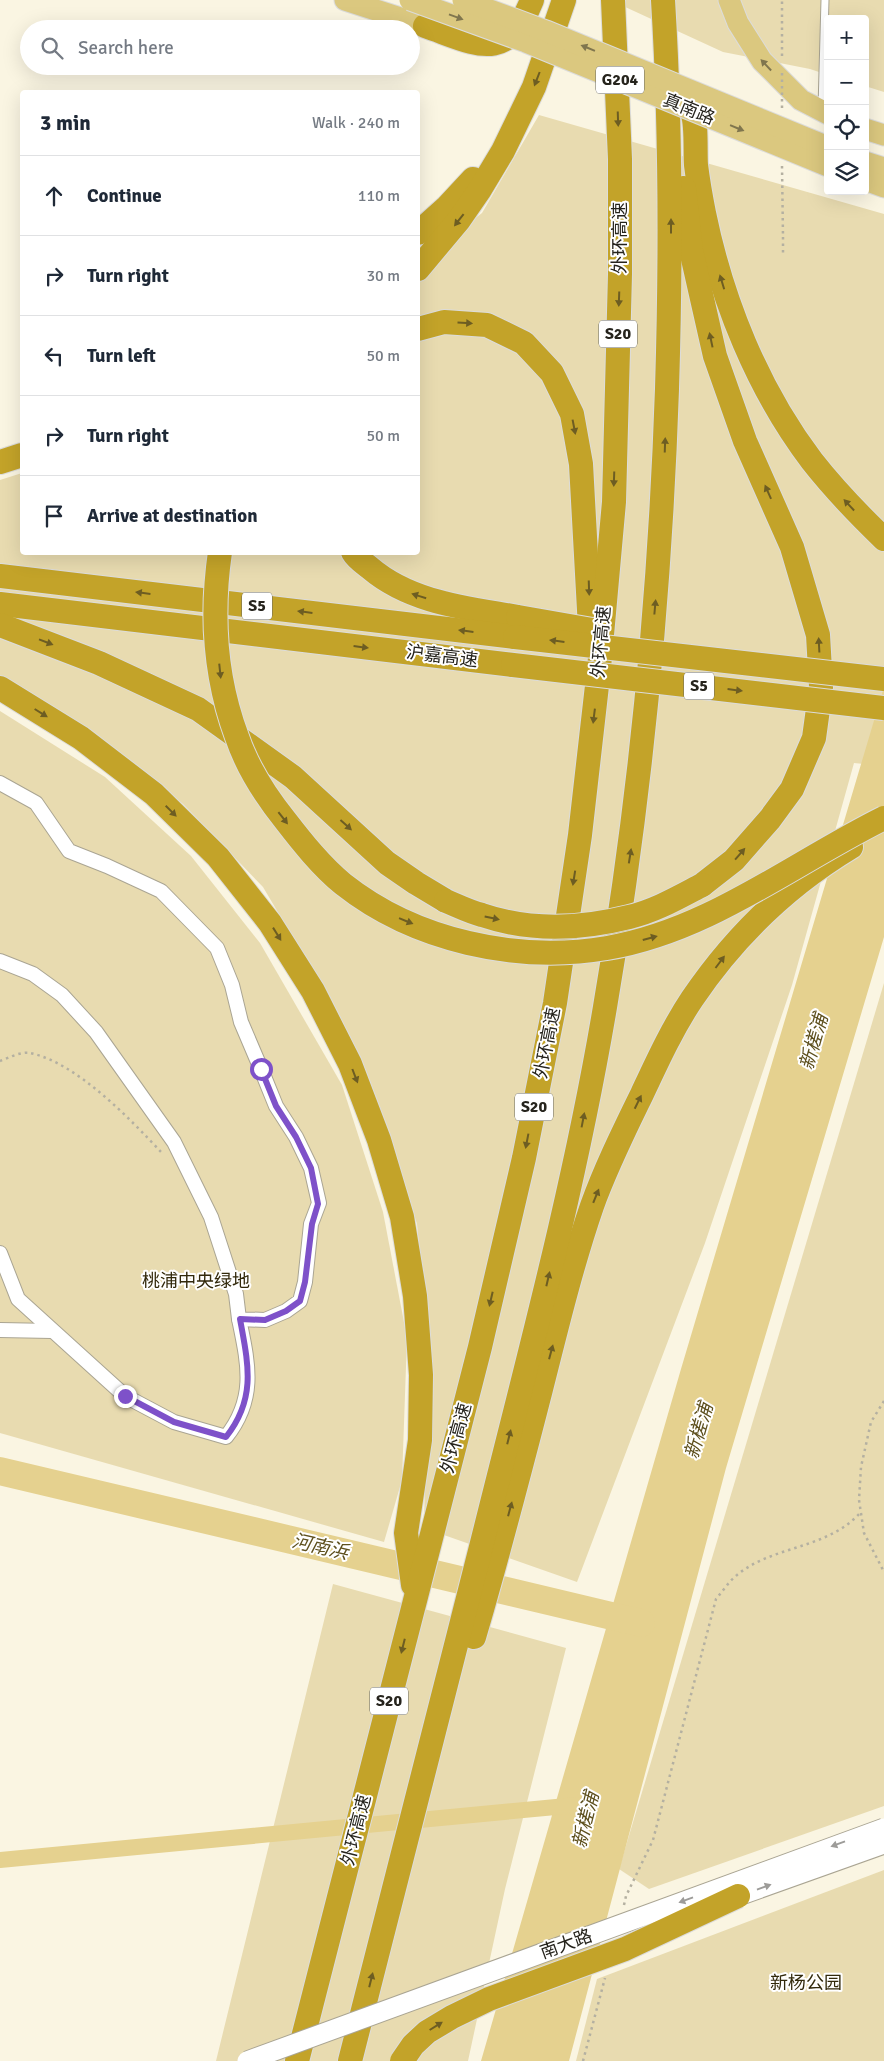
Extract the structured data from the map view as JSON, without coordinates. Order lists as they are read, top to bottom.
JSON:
{
  "streets": {
    "highway": [
      "外环高速",
      "S20",
      "S5",
      "沪嘉高速"
    ],
    "main road": ["G204", "真南路"],
    "street": ["南大路"]
  },
  "water": ["新槎浦", "河南浜"],
  "parks": ["桃浦中央绿地", "新杨公园"],
  "page": {
    "map_buttons": ["+", "−"],
    "search": "Search here",
    "heading": ["3 min", "Walk · 240 m"],
    "list": [
      ["Continue", "110 m"],
      ["Turn right", "30 m"],
      ["Turn left", "50 m"],
      ["Turn right", "50 m"],
      "Arrive at destination"
    ]
  }
}
